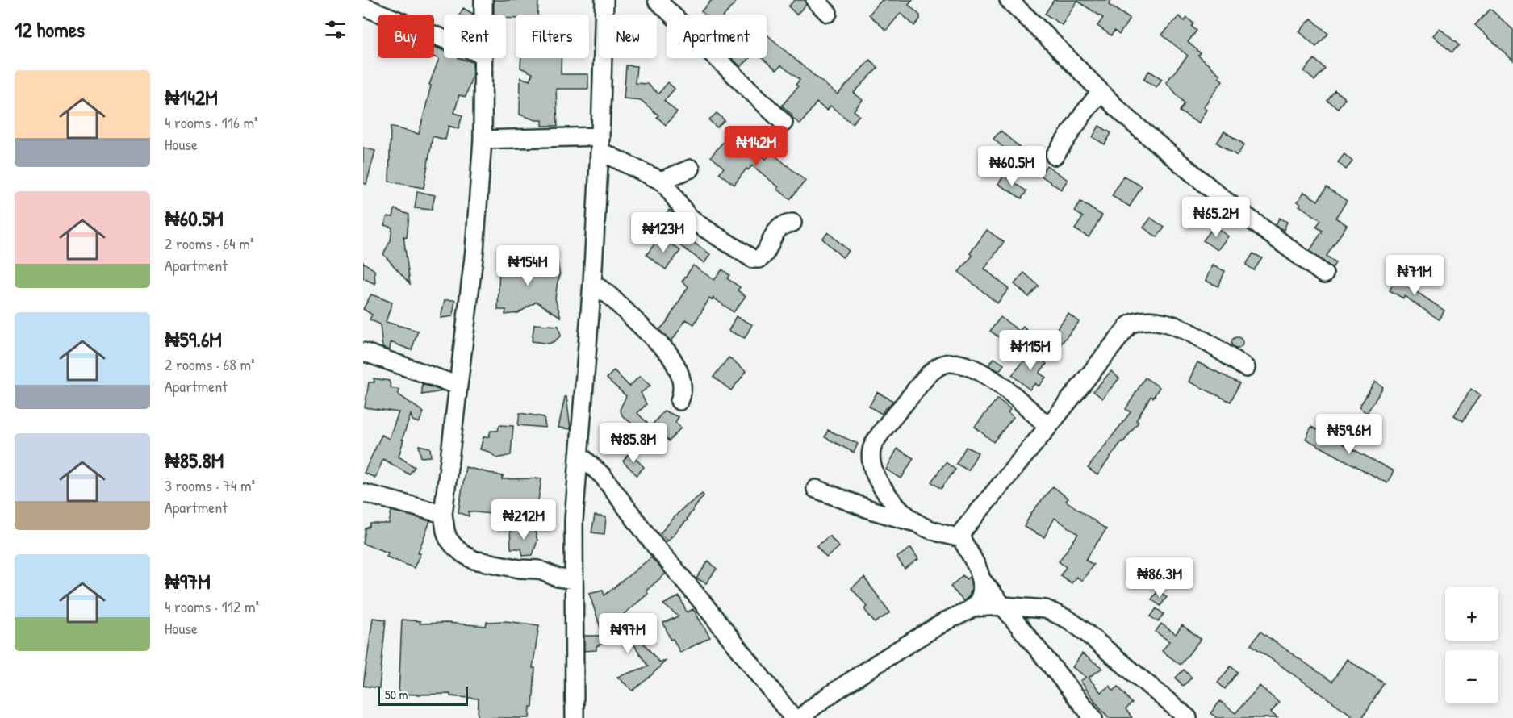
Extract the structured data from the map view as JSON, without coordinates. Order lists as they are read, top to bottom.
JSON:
{
  "scale_bar": "50 m",
  "page": {
    "heading": "12 homes",
    "chip": [
      "Buy",
      "Rent",
      "Filters",
      "New",
      "Apartment"
    ],
    "list": [
      {
        "name": "₦142M",
        "note": "4 rooms · 116 m² · House"
      },
      {
        "name": "₦60.5M",
        "note": "2 rooms · 64 m² · Apartment"
      },
      {
        "name": "₦59.6M",
        "note": "2 rooms · 68 m² · Apartment"
      },
      {
        "name": "₦85.8M",
        "note": "3 rooms · 74 m² · Apartment"
      },
      {
        "name": "₦97M",
        "note": "4 rooms · 112 m² · House"
      }
    ],
    "price": [
      "₦142M",
      "₦60.5M",
      "₦65.2M",
      "₦123M",
      "₦154M",
      "₦71M",
      "₦115M",
      "₦59.6M",
      "₦85.8M",
      "₦212M",
      "₦86.3M",
      "₦97M"
    ],
    "map_buttons": ["+", "−"],
    "scale": "50 m"
  }
}
